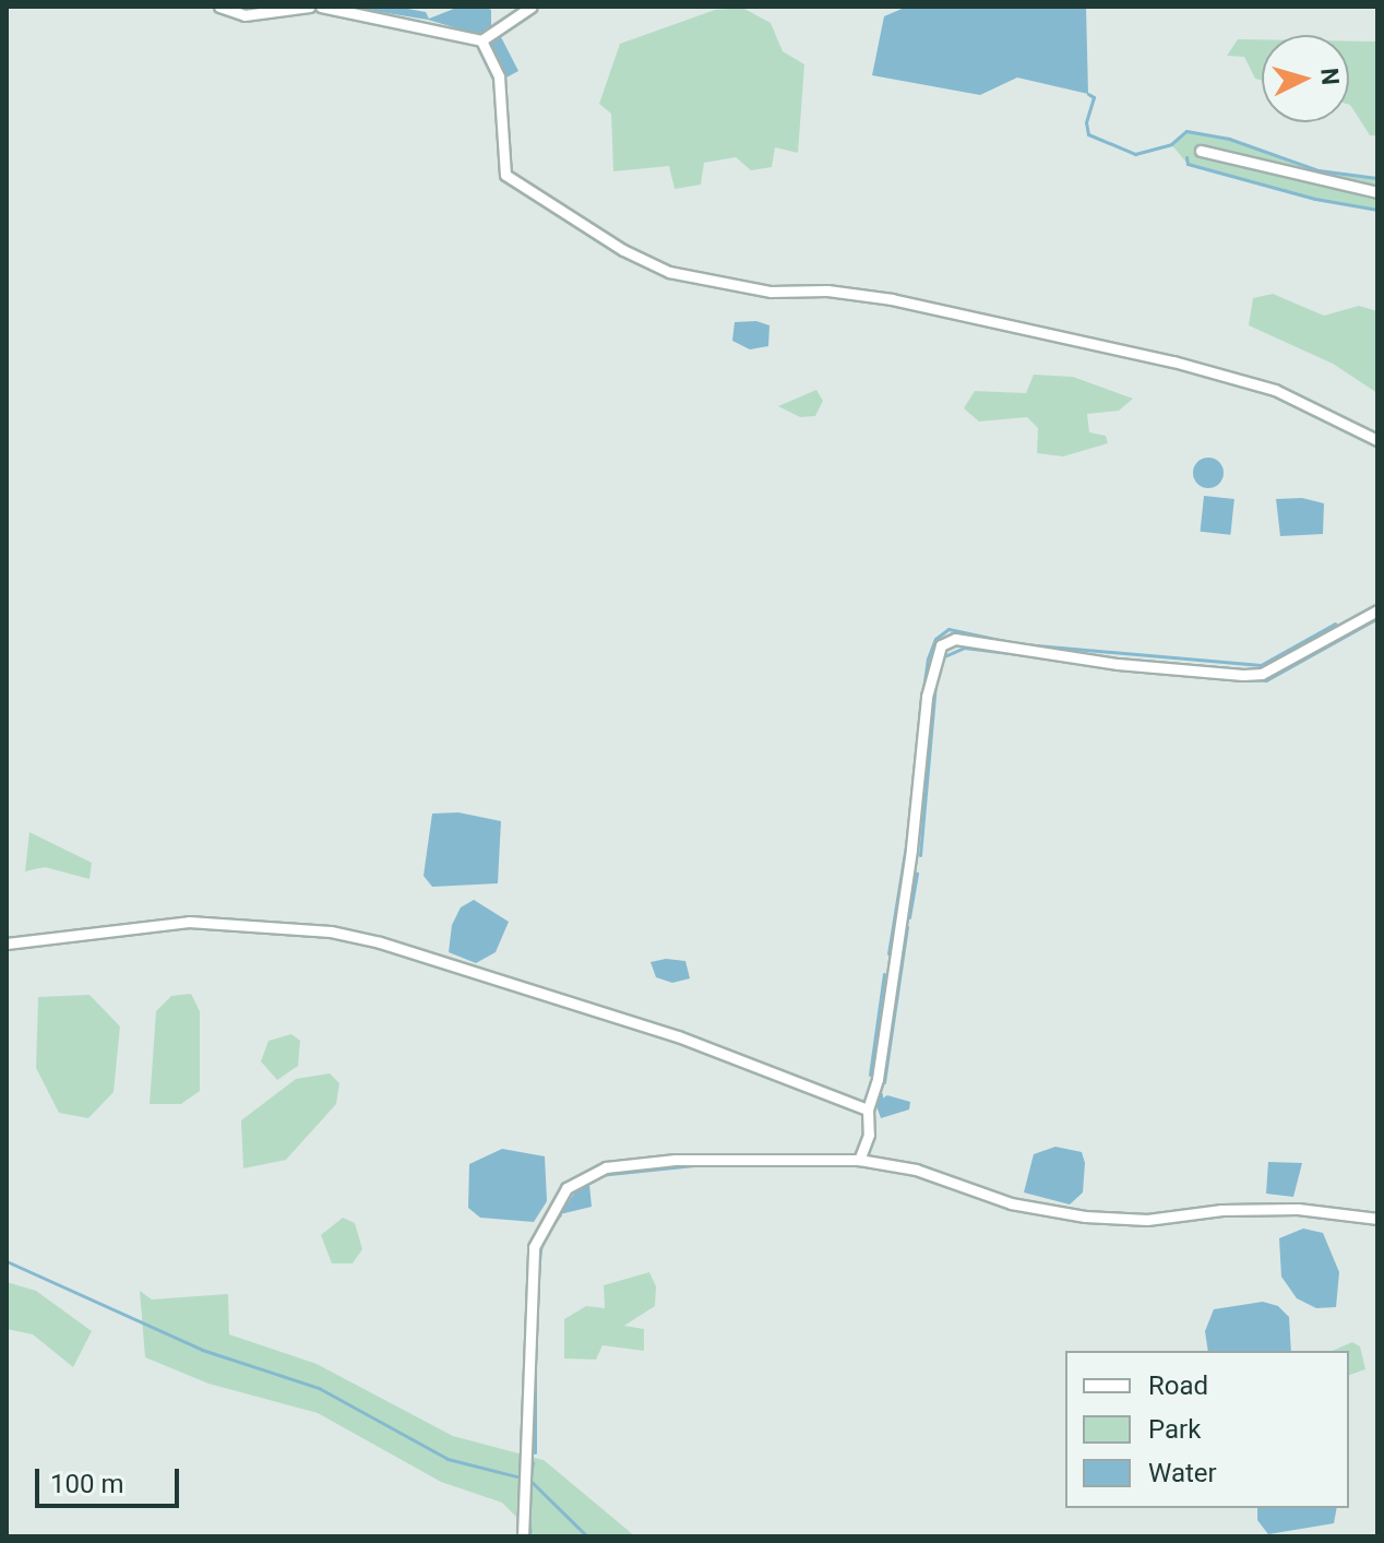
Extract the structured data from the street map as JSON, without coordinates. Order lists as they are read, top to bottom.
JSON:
{
  "legend": ["Road", "Park", "Water"],
  "scale_bar": "100 m",
  "north": "right"
}
